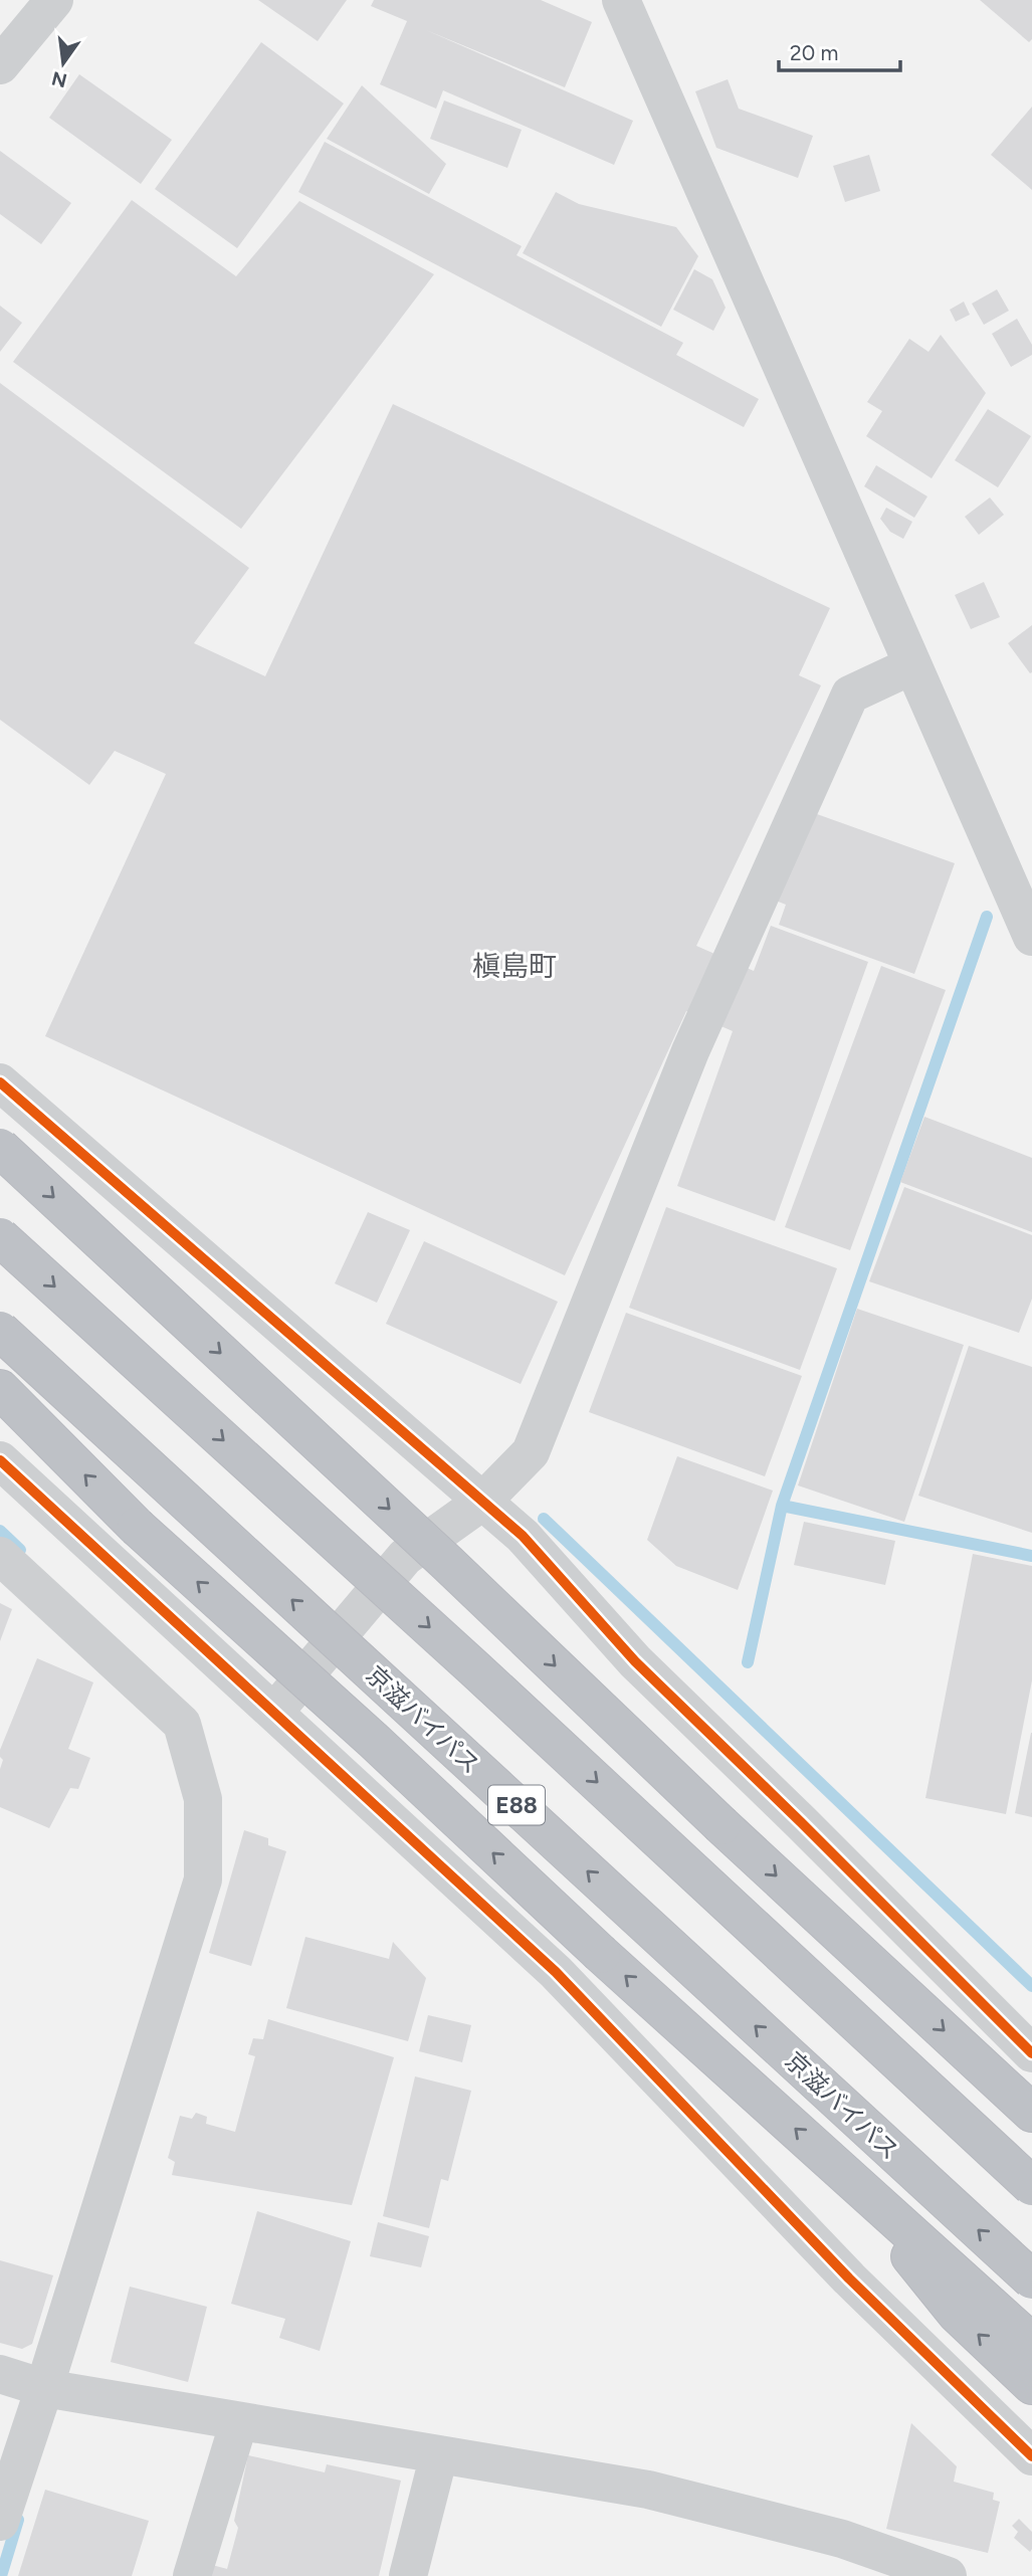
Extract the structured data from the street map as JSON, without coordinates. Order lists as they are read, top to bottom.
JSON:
{
  "streets": {
    "highway": ["京滋バイパス", "E88"]
  },
  "districts": ["槇島町"],
  "scale_bar": "20 m",
  "north": "bottom"
}
